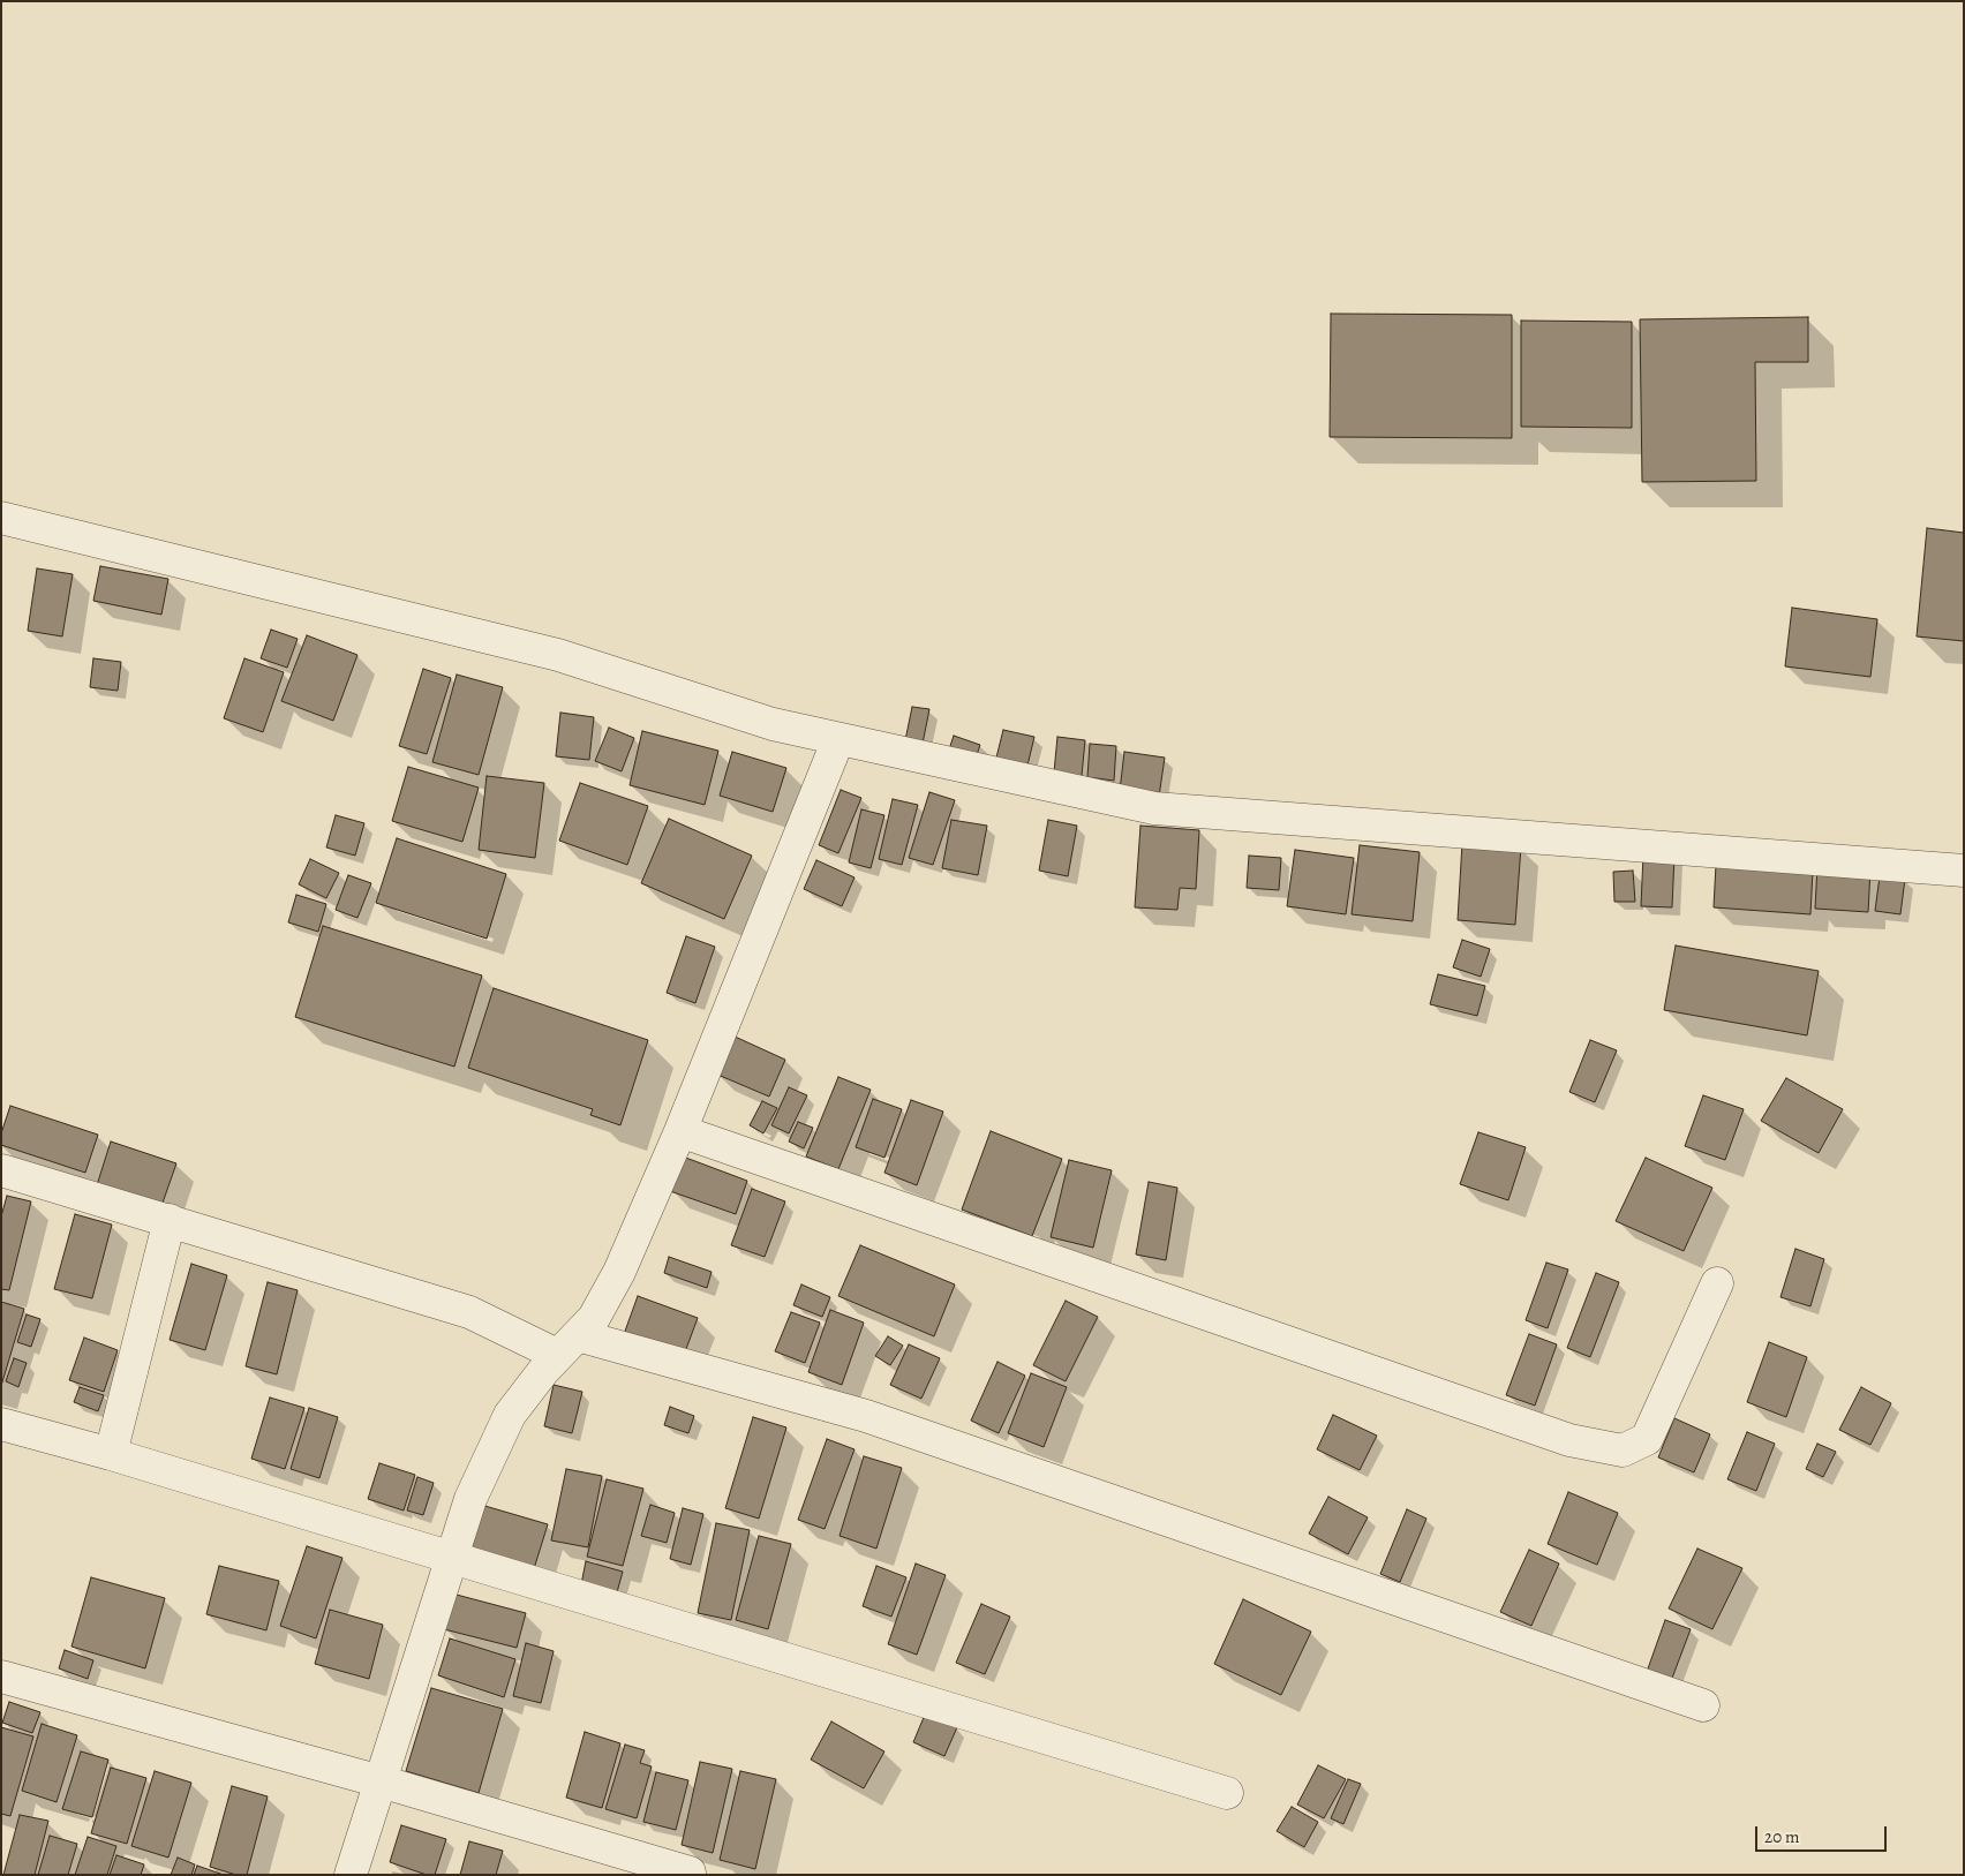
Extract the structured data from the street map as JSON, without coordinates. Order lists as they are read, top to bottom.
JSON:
{
  "scale_bar": "20 m"
}
